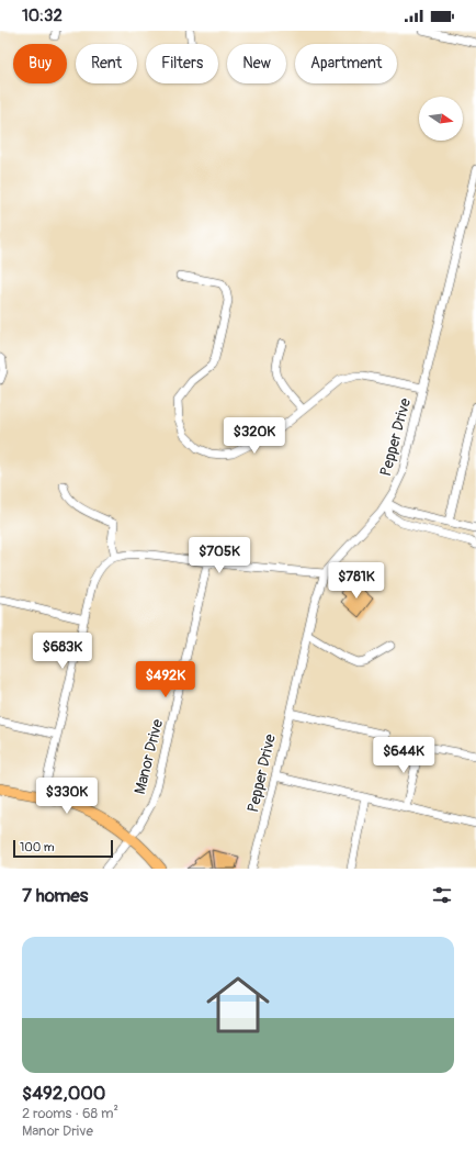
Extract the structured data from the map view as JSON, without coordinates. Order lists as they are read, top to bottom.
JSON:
{
  "streets": {
    "street": ["Pepper Drive", "Manor Drive"]
  },
  "scale_bar": "100 m",
  "north": "right",
  "page": {
    "status": "10:32",
    "chip": [
      "Buy",
      "Rent",
      "Filters",
      "New",
      "Apartment"
    ],
    "price": [
      "$320K",
      "$705K",
      "$781K",
      "$683K",
      "$492K",
      "$644K",
      "$330K"
    ],
    "scale": "100 m",
    "heading": "7 homes",
    "list": [
      {
        "name": "$492,000",
        "note": "2 rooms · 68 m² · Manor Drive"
      }
    ]
  }
}
